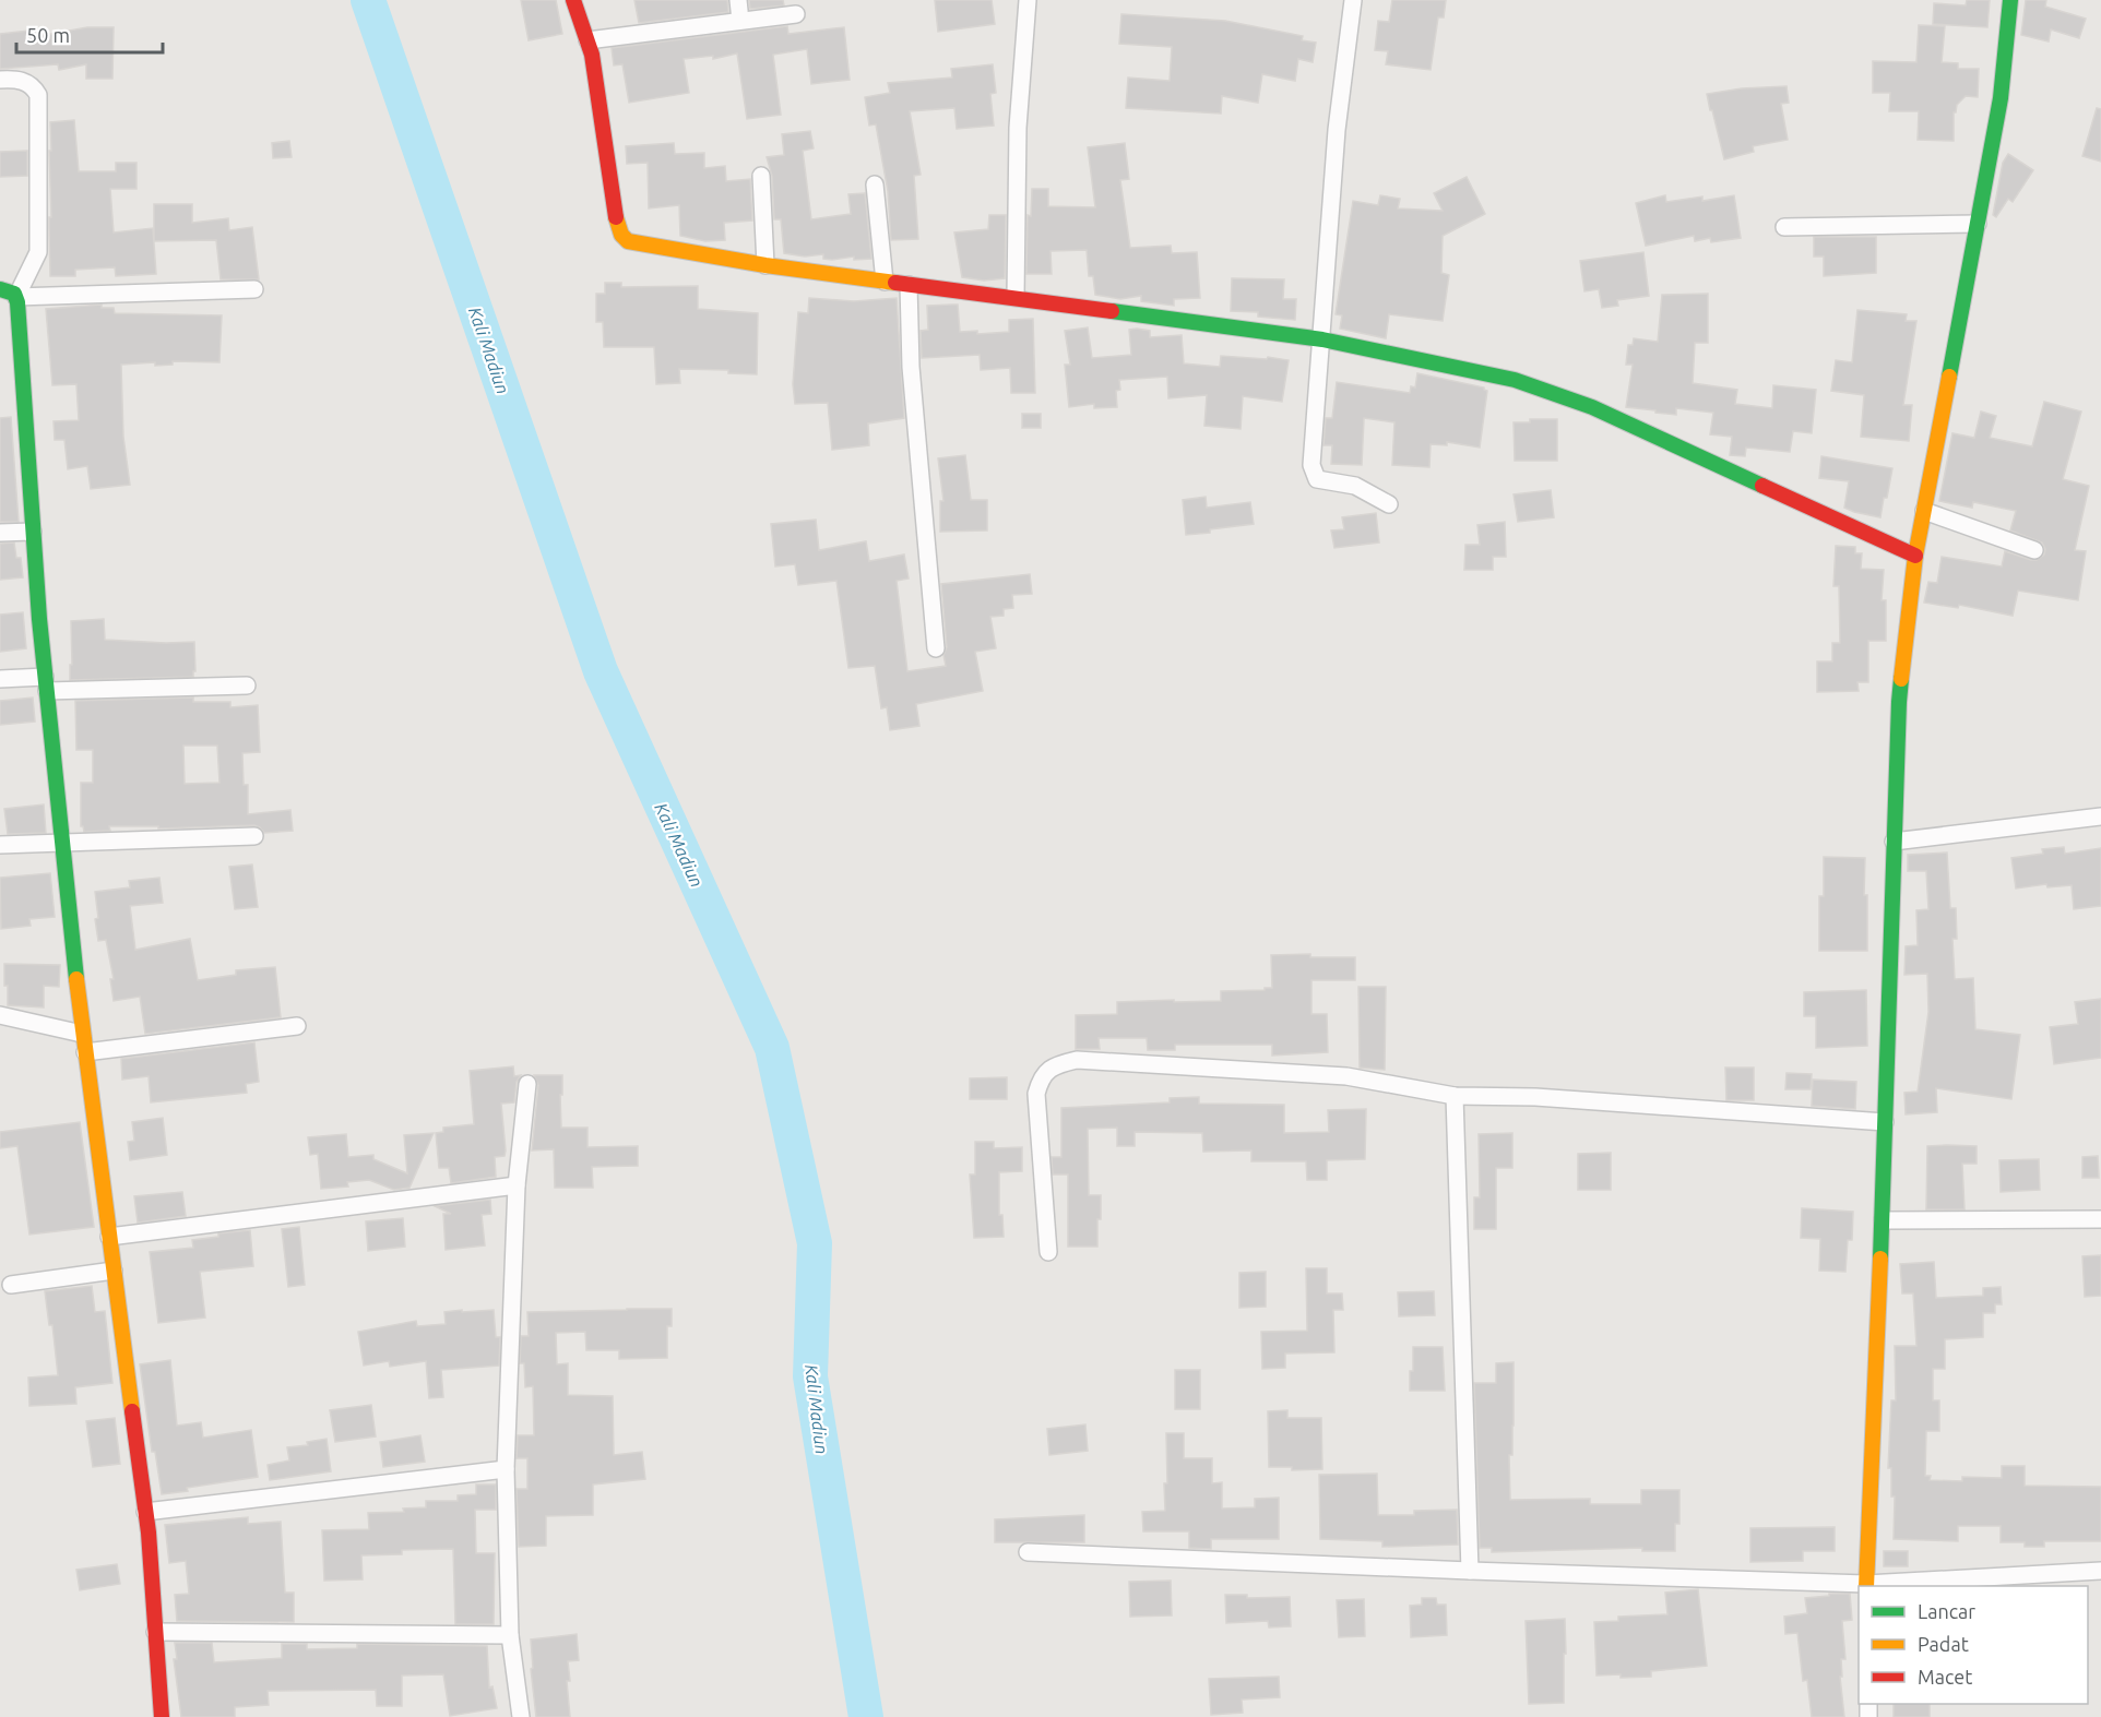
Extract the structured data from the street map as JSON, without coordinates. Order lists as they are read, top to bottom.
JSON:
{
  "water": ["Kali Madiun"],
  "legend": ["Lancar", "Padat", "Macet"],
  "scale_bar": "50 m"
}
